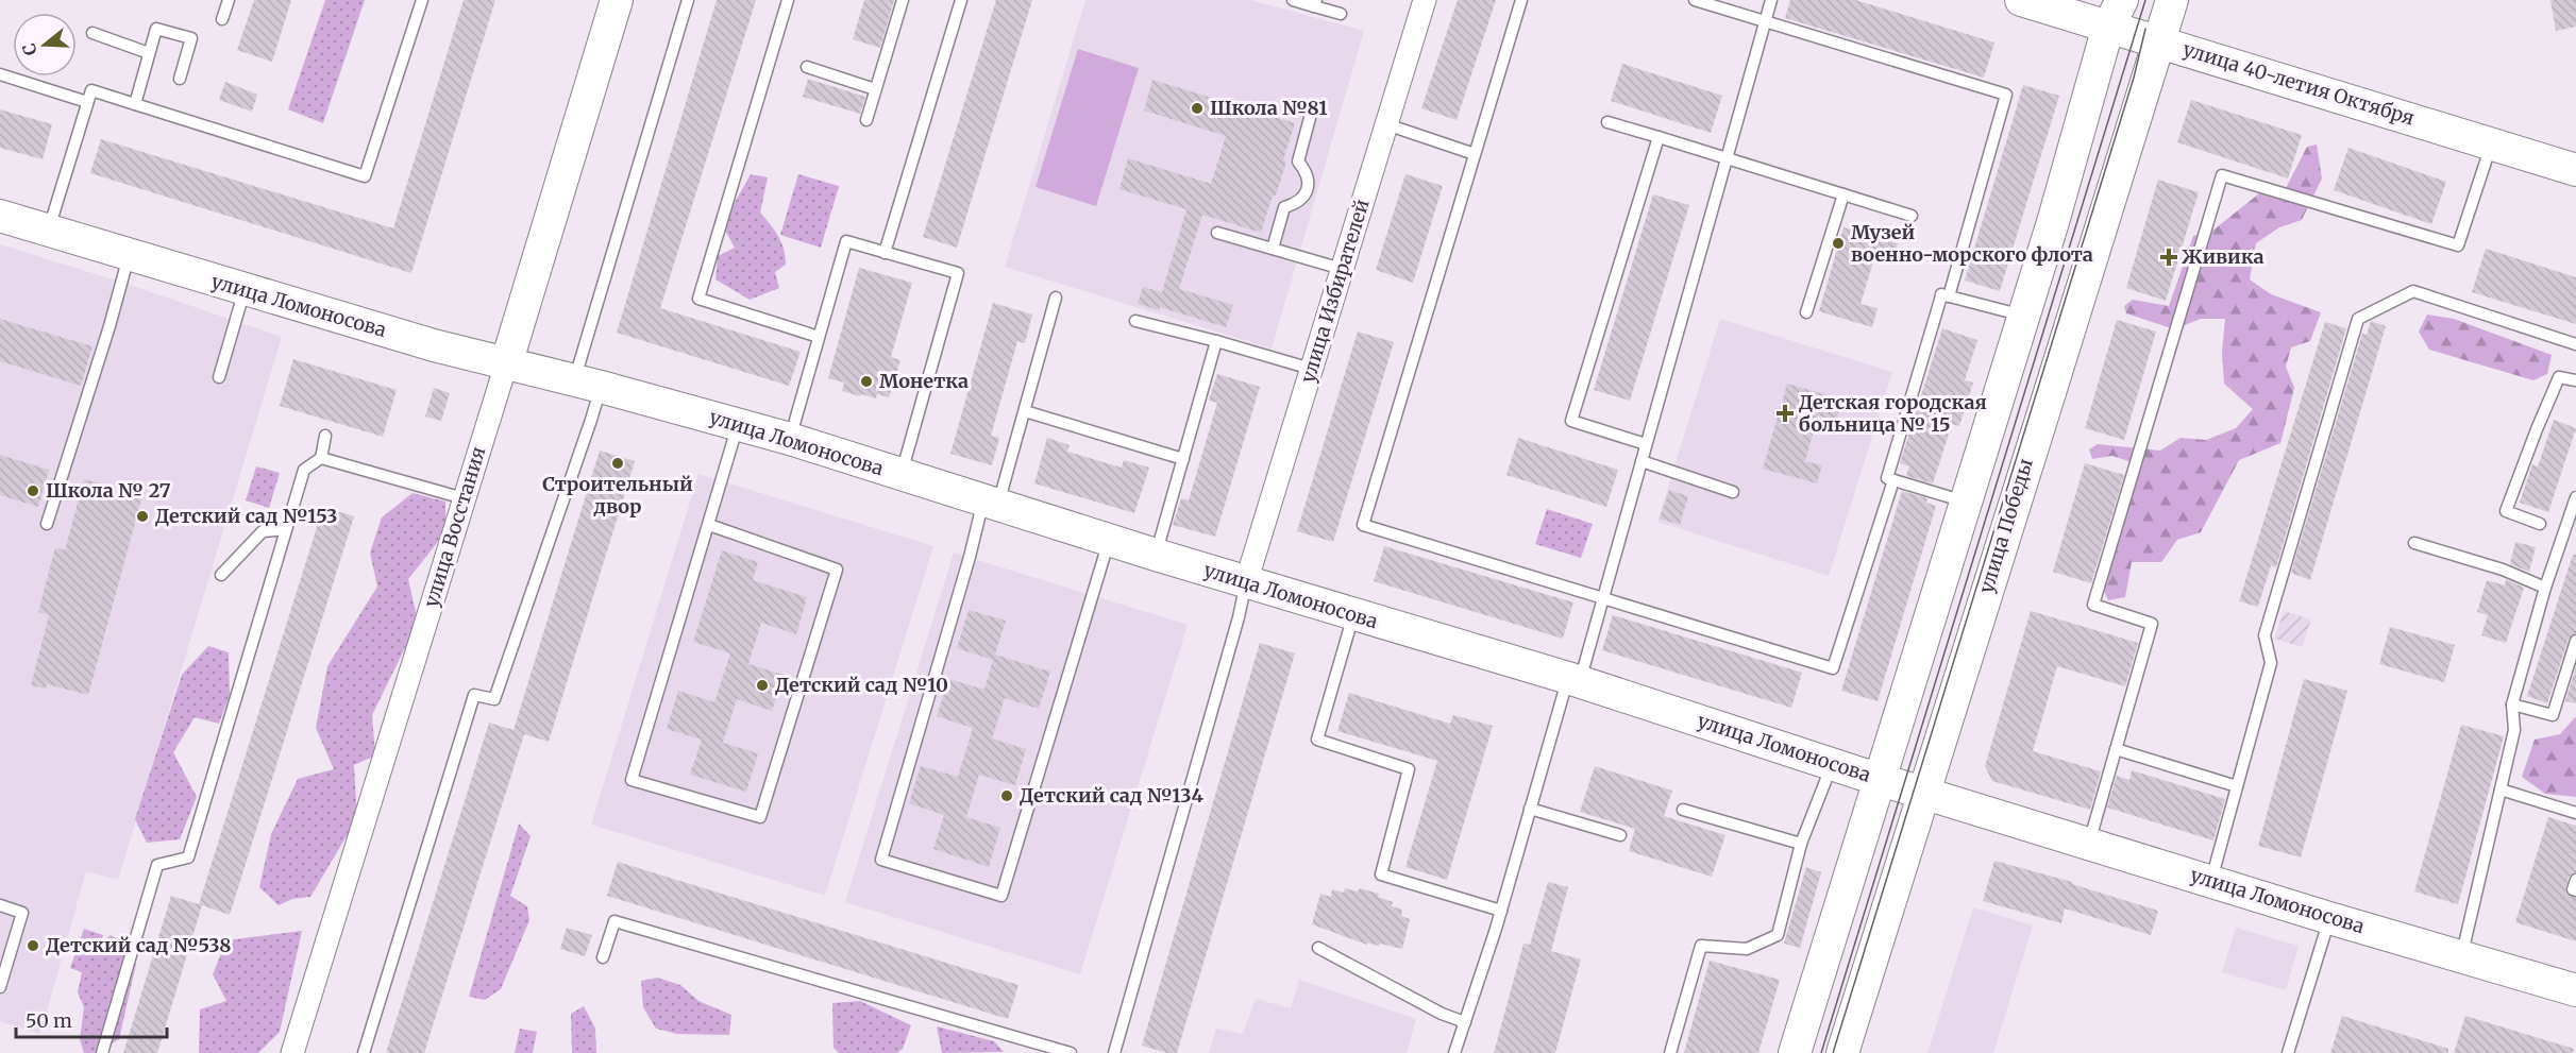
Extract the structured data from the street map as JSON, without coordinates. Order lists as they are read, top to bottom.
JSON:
{
  "streets": {
    "street": [
      "улица 40-летия Октября",
      "улица Избирателей",
      "улица Ломоносова",
      "улица Победы",
      "улица Восстания"
    ]
  },
  "crossings": [
    ["улица 40-летия Октября", "улица Победы"],
    ["улица Избирателей", "улица Ломоносова"],
    ["улица Ломоносова", "улица Победы"],
    ["улица Ломоносова", "улица Восстания"]
  ],
  "places": {
    "other": [
      "Школа №81",
      "Музей военно-морского флота",
      "Монетка",
      "Строительный двор",
      "Школа № 27",
      "Детский сад №153",
      "Детский сад №10",
      "Детский сад №134",
      "Детский сад №538"
    ],
    "health": ["Живика", "Детская городская больница № 15"]
  },
  "scale_bar": "50 m",
  "north": "left"
}
